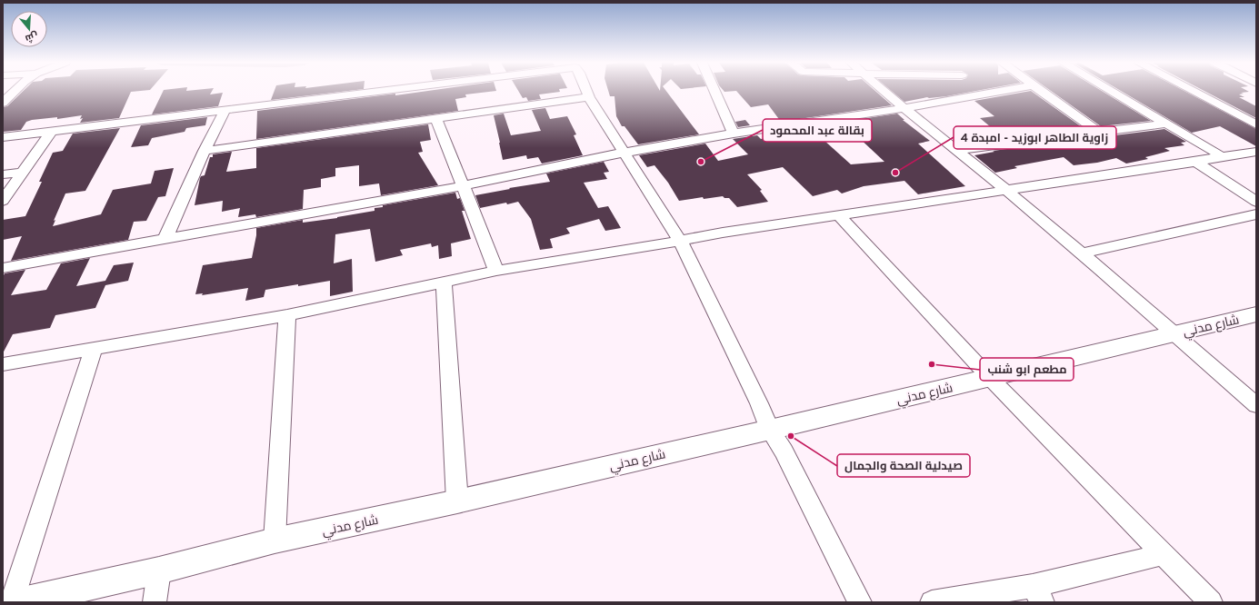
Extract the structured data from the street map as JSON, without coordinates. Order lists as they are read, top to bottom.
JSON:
{
  "streets": {
    "street": ["شارع مدني"]
  },
  "places": [
    "بقالة عبد المحمود",
    "زاوية الطاهر ابوزيد - امبدة 4",
    "مطعم ابو شنب",
    "صيدلية الصحة والجمال"
  ],
  "north": "bottom"
}
